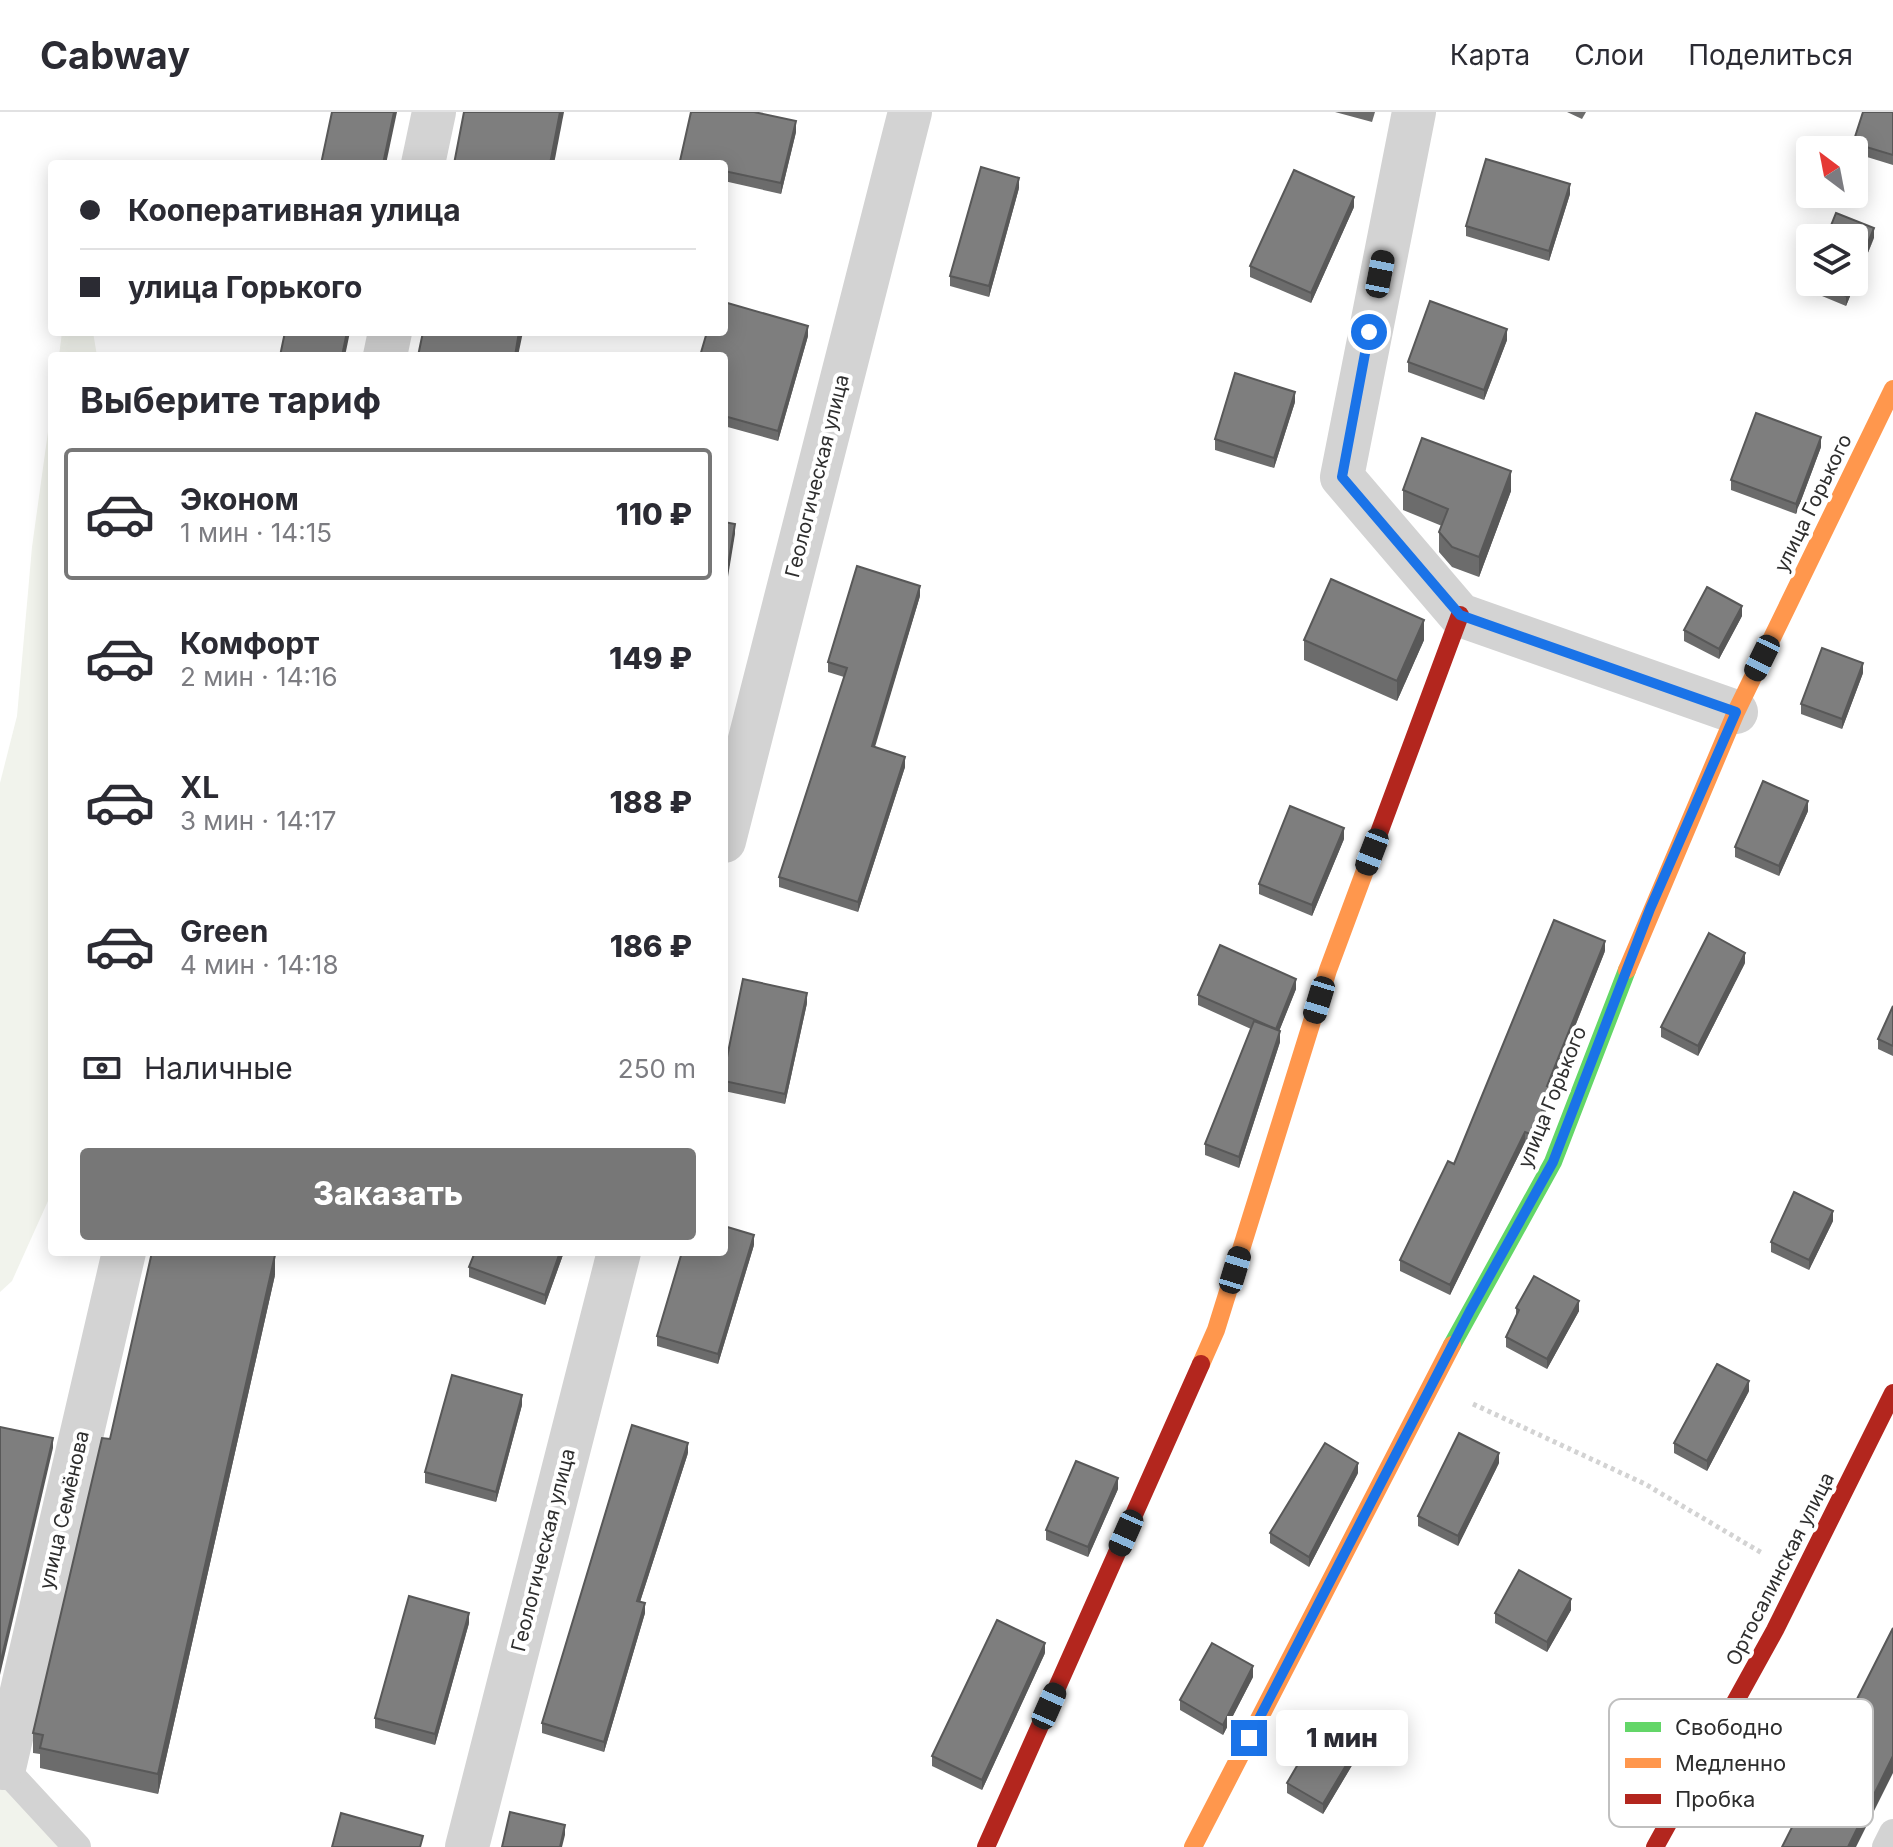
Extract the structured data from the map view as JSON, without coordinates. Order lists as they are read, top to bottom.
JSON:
{
  "streets": {
    "street": [
      "Геологическая улица",
      "улица Горького",
      "улица Семёнова",
      "Ортосалинская улица"
    ]
  },
  "legend": ["Свободно", "Медленно", "Пробка"],
  "north": "top left",
  "page": {
    "header": "Cabway",
    "nav": ["Карта", "Слои", "Поделиться"],
    "banner": ["Кооперативная улица", "улица Горького"],
    "heading": "Выберите тариф",
    "list": [
      {
        "name": "Эконом",
        "note": "1 мин · 14:15",
        "value": "110 ₽"
      },
      {
        "name": "Комфорт",
        "note": "2 мин · 14:16",
        "value": "149 ₽"
      },
      {
        "name": "XL",
        "note": "3 мин · 14:17",
        "value": "188 ₽"
      },
      {
        "name": "Green",
        "note": "4 мин · 14:18",
        "value": "186 ₽"
      }
    ],
    "pay": ["Наличные", "250 m"],
    "buttons": "Заказать",
    "bubble": "1 мин"
  }
}
